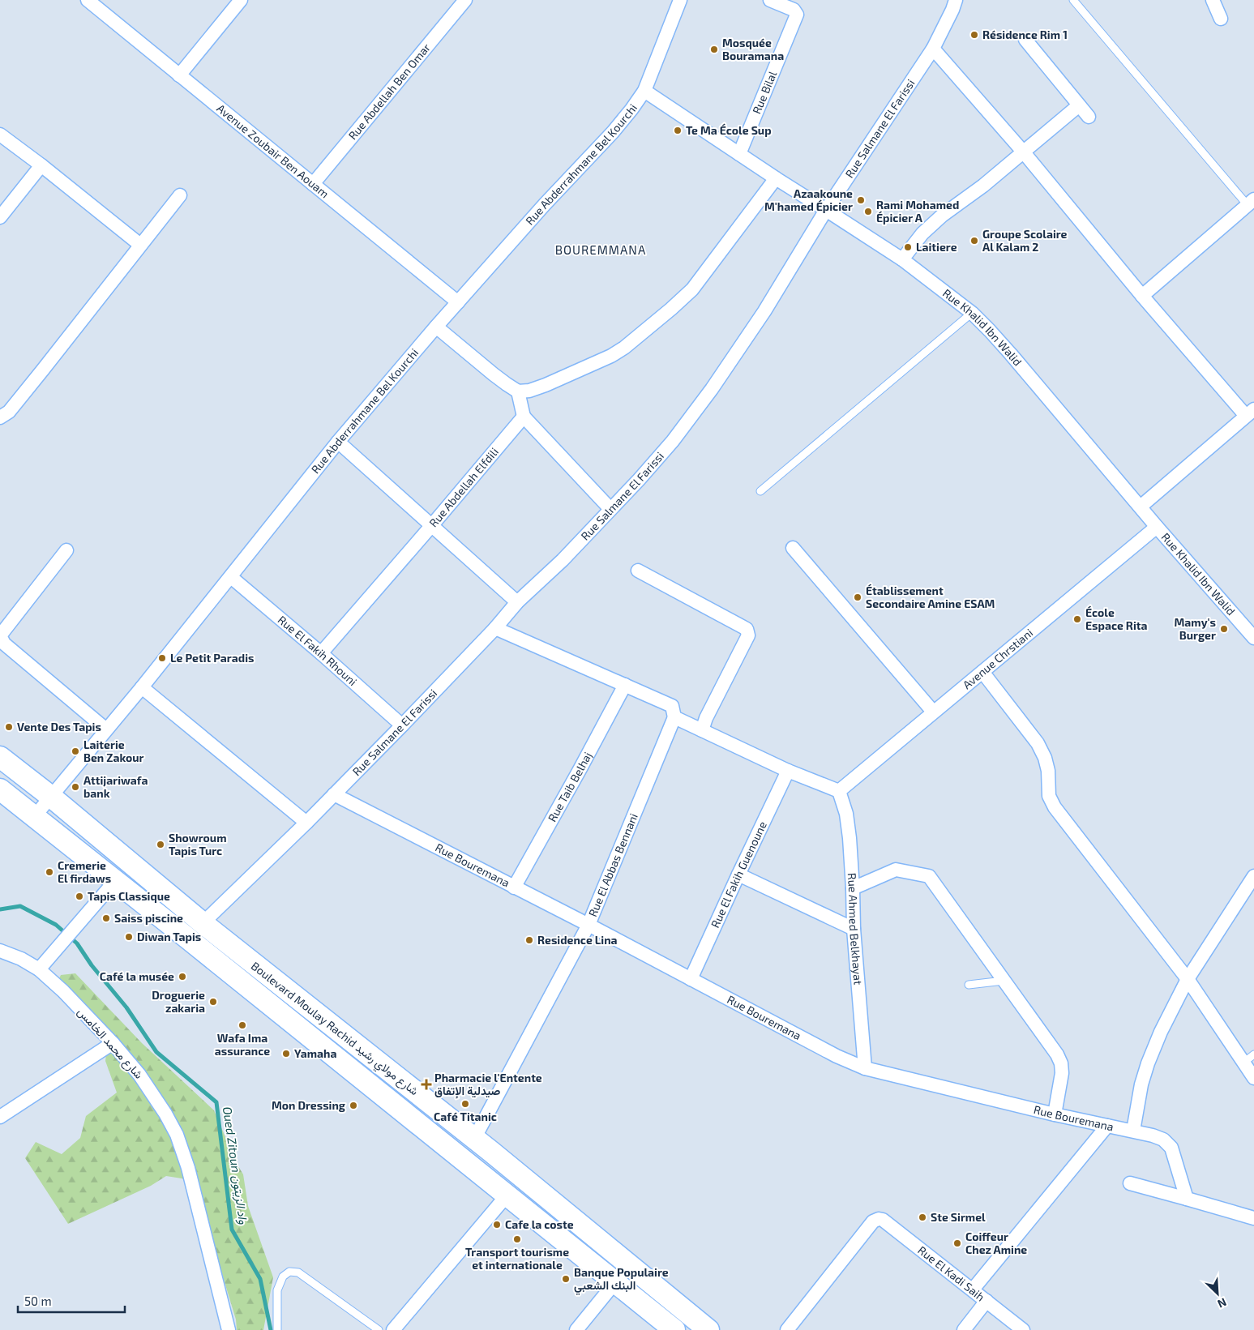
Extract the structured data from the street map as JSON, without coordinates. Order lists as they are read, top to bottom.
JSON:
{
  "streets": {
    "main road": ["Boulevard Moulay Rachid شارع مولاي رشيد"],
    "street": [
      "Rue Abdellah Ben Omar",
      "Rue Bilal",
      "Rue Salmane El Farissi",
      "Avenue Zoubair Ben Aouam",
      "Rue Abderrahmane Bel Kourchi",
      "Rue Khalid Ibn Walid",
      "Rue Abdellah Elfdili",
      "Rue El Fakih Rhouni",
      "Avenue Chrstiani",
      "Rue Taib Belhaj",
      "Rue Bouremana",
      "Rue El Abbas Bennani",
      "Rue El Fakih Guenoune",
      "Rue Ahmed Belkhayat",
      "شارع محمد الخامس",
      "Rue El Kadi Saih"
    ]
  },
  "crossings": [
    ["Rue Abdellah Ben Omar", "Avenue Zoubair Ben Aouam"],
    ["Rue Bilal", "Rue Khalid Ibn Walid"],
    ["Rue Salmane El Farissi", "Rue Khalid Ibn Walid"],
    ["Rue Salmane El Farissi", "Rue El Fakih Rhouni"],
    ["Rue Salmane El Farissi", "Rue Bouremana"],
    ["Rue Salmane El Farissi", "Boulevard Moulay Rachid شارع مولاي رشيد"],
    ["Avenue Zoubair Ben Aouam", "Rue Abderrahmane Bel Kourchi"],
    ["Rue Abderrahmane Bel Kourchi", "Rue Khalid Ibn Walid"],
    ["Rue Abderrahmane Bel Kourchi", "Rue El Fakih Rhouni"],
    ["Rue Abderrahmane Bel Kourchi", "Boulevard Moulay Rachid شارع مولاي رشيد"],
    ["Rue Khalid Ibn Walid", "Avenue Chrstiani"],
    ["Rue Abdellah Elfdili", "Rue El Fakih Rhouni"],
    ["Avenue Chrstiani", "Rue Ahmed Belkhayat"],
    ["Rue Taib Belhaj", "Rue Bouremana"],
    ["Rue Bouremana", "Rue El Abbas Bennani"],
    ["Rue Bouremana", "Rue El Fakih Guenoune"],
    ["Rue Bouremana", "Rue Ahmed Belkhayat"],
    ["Rue El Abbas Bennani", "Boulevard Moulay Rachid شارع مولاي رشيد"]
  ],
  "districts": ["BOUREMMANA"],
  "water": ["Oued Zitoun واد الزيتون"],
  "places": {
    "other": [
      "Résidence Rim 1",
      "Mosquée Bouramana",
      "Te Ma École Sup",
      "Azaakoune M'hamed Épicier",
      "Rami Mohamed Épicier A",
      "Groupe Scolaire Al Kalam 2",
      "Laitiere",
      "Établissement Secondaire Amine ESAM",
      "École Espace Rita",
      "Mamy's Burger",
      "Le Petit Paradis",
      "Vente Des Tapis",
      "Laiterie Ben Zakour",
      "Attijariwafa bank",
      "Showroum Tapis Turc",
      "Cremerie El firdaws",
      "Tapis Classique",
      "Saiss piscine",
      "Diwan Tapis",
      "Residence Lina",
      "Café la musée",
      "Droguerie zakaria",
      "Wafa Ima assurance",
      "Yamaha",
      "Café Titanic",
      "Mon Dressing",
      "Ste Sirmel",
      "Cafe la coste",
      "Transport tourisme et internationale",
      "Coiffeur Chez Amine",
      "Banque Populaire البنك الشعبي"
    ],
    "health": ["Pharmacie l'Entente صيدلية الإتفاق"]
  },
  "scale_bar": "50 m",
  "north": "bottom right"
}
